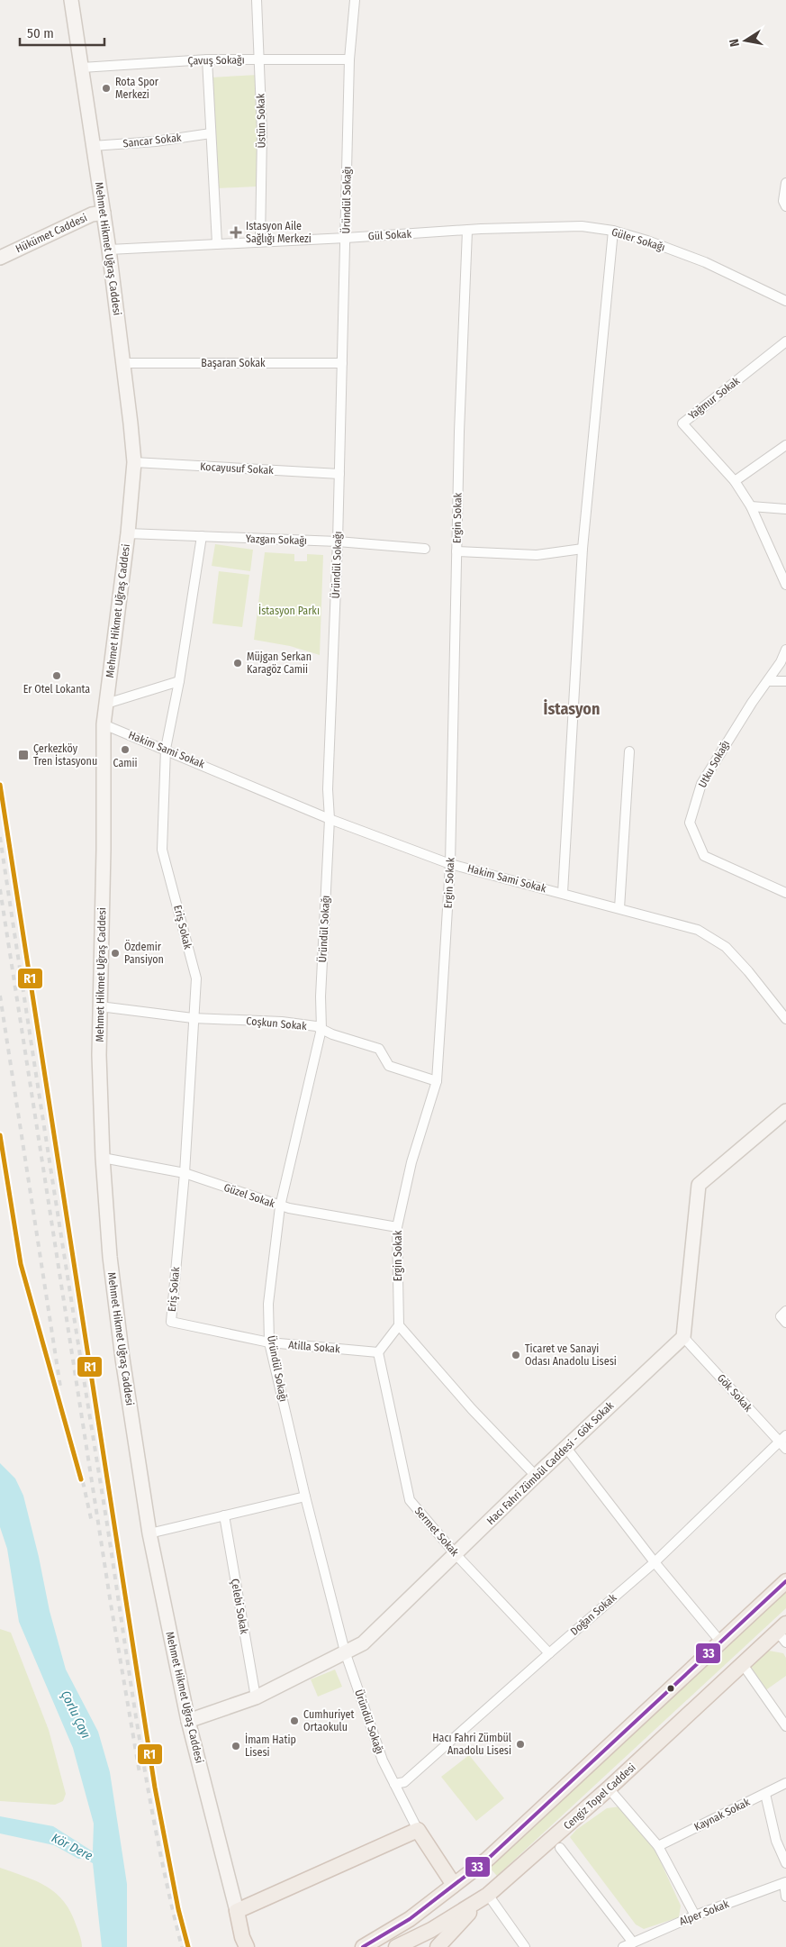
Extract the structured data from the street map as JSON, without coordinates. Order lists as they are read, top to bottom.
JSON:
{
  "streets": {
    "main road": [
      "Hükümet Caddesi",
      "Mehmet Hikmet Uğraş Caddesi",
      "Hacı Fahri Zümbül Caddesi - Gök Sokak",
      "Cengiz Topel Caddesi"
    ],
    "street": [
      "Çavuş Sokağı",
      "Üstün Sokak",
      "Sancar Sokak",
      "Üründül Sokağı",
      "Gül Sokak",
      "Güler Sokağı",
      "Başaran Sokak",
      "Yağmur Sokak",
      "Kocayusuf Sokak",
      "Ergin Sokak",
      "Yazgan Sokağı",
      "Hakim Sami Sokak",
      "Utku Sokağı",
      "Eriş Sokak",
      "Coşkun Sokak",
      "Güzel Sokak",
      "Atilla Sokak",
      "Gök Sokak",
      "Sermet Sokak",
      "Çelebi Sokak",
      "Doğan Sokak",
      "Kaynak Sokak",
      "Alper Sokak"
    ]
  },
  "crossings": [
    ["Çavuş Sokağı", "Üstün Sokak"],
    ["Çavuş Sokağı", "Üründül Sokağı"],
    ["Çavuş Sokağı", "Mehmet Hikmet Uğraş Caddesi"],
    ["Üstün Sokak", "Gül Sokak"],
    ["Sancar Sokak", "Mehmet Hikmet Uğraş Caddesi"],
    ["Üründül Sokağı", "Gül Sokak"],
    ["Üründül Sokağı", "Başaran Sokak"],
    ["Üründül Sokağı", "Kocayusuf Sokak"],
    ["Üründül Sokağı", "Yazgan Sokağı"],
    ["Üründül Sokağı", "Hakim Sami Sokak"],
    ["Üründül Sokağı", "Coşkun Sokak"],
    ["Üründül Sokağı", "Güzel Sokak"],
    ["Üründül Sokağı", "Atilla Sokak"],
    ["Üründül Sokağı", "Hacı Fahri Zümbül Caddesi - Gök Sokak"],
    ["Üründül Sokağı", "Doğan Sokak"],
    ["Hükümet Caddesi", "Mehmet Hikmet Uğraş Caddesi"],
    ["Gül Sokak", "Güler Sokağı"],
    ["Gül Sokak", "Mehmet Hikmet Uğraş Caddesi"],
    ["Gül Sokak", "Ergin Sokak"],
    ["Mehmet Hikmet Uğraş Caddesi", "Başaran Sokak"],
    ["Mehmet Hikmet Uğraş Caddesi", "Kocayusuf Sokak"],
    ["Mehmet Hikmet Uğraş Caddesi", "Yazgan Sokağı"],
    ["Mehmet Hikmet Uğraş Caddesi", "Hakim Sami Sokak"],
    ["Mehmet Hikmet Uğraş Caddesi", "Coşkun Sokak"],
    ["Mehmet Hikmet Uğraş Caddesi", "Güzel Sokak"],
    ["Mehmet Hikmet Uğraş Caddesi", "Hacı Fahri Zümbül Caddesi - Gök Sokak"],
    ["Ergin Sokak", "Hakim Sami Sokak"],
    ["Ergin Sokak", "Coşkun Sokak"],
    ["Ergin Sokak", "Güzel Sokak"],
    ["Yazgan Sokağı", "Eriş Sokak"],
    ["Hakim Sami Sokak", "Eriş Sokak"],
    ["Eriş Sokak", "Coşkun Sokak"],
    ["Eriş Sokak", "Güzel Sokak"],
    ["Eriş Sokak", "Atilla Sokak"],
    ["Atilla Sokak", "Sermet Sokak"],
    ["Gök Sokak", "Hacı Fahri Zümbül Caddesi - Gök Sokak"],
    ["Gök Sokak", "Doğan Sokak"],
    ["Hacı Fahri Zümbül Caddesi - Gök Sokak", "Sermet Sokak"],
    ["Hacı Fahri Zümbül Caddesi - Gök Sokak", "Çelebi Sokak"],
    ["Sermet Sokak", "Doğan Sokak"]
  ],
  "districts": ["İstasyon"],
  "water": ["Çorlu Çayı", "Kör Dere"],
  "parks": ["İstasyon Parkı"],
  "places": {
    "other": [
      "Rota Spor Merkezi",
      "Müjgan Serkan Karagöz Camii",
      "Er Otel Lokanta",
      "Camii",
      "Özdemir Pansiyon",
      "Ticaret ve Sanayi Odası Anadolu Lisesi",
      "Cumhuriyet Ortaokulu",
      "Hacı Fahri Zümbül Anadolu Lisesi",
      "İmam Hatip Lisesi"
    ],
    "health": ["Istasyon Aile Sağlığı Merkezi"],
    "transit": ["Çerkezköy Tren İstasyonu"]
  },
  "lines": ["transit line R1", "transit line 33"],
  "scale_bar": "50 m",
  "north": "left"
}
